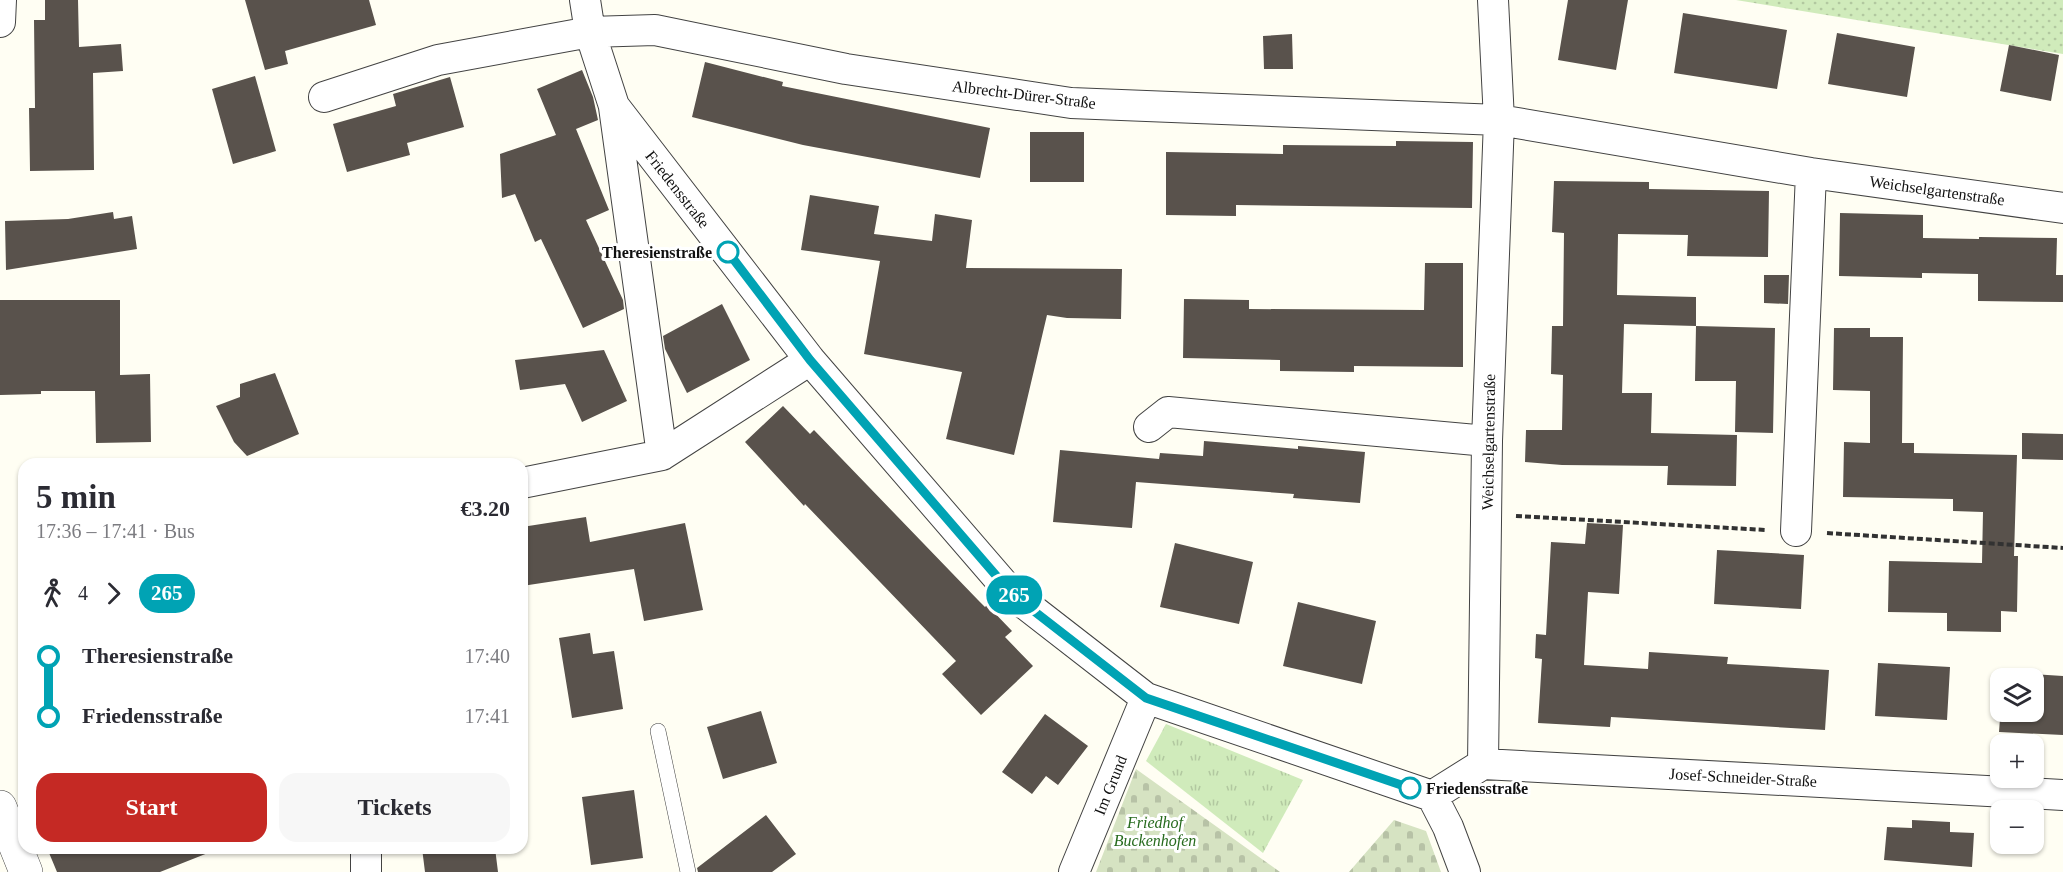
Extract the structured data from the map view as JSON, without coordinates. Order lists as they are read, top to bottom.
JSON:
{
  "streets": {
    "street": [
      "Albrecht-Dürer-Straße",
      "Friedensstraße",
      "Weichselgartenstraße",
      "Josef-Schneider-Straße",
      "Im Grund"
    ]
  },
  "crossings": [
    ["Albrecht-Dürer-Straße", "Friedensstraße"],
    ["Albrecht-Dürer-Straße", "Weichselgartenstraße"],
    ["Friedensstraße", "Im Grund"],
    ["Weichselgartenstraße", "Josef-Schneider-Straße"]
  ],
  "parks": ["Friedhof Buckenhofen"],
  "places": ["Theresienstraße", "Friedensstraße"],
  "lines": ["bus line 265"],
  "page": {
    "on_map": "265",
    "heading": ["5 min", "17:36 – 17:41 · Bus", "€3.20"],
    "legs": ["4", "265"],
    "list": [
      {
        "name": "Theresienstraße",
        "value": "17:40"
      },
      {
        "name": "Friedensstraße",
        "value": "17:41"
      }
    ],
    "map_buttons": ["+", "−"],
    "buttons": ["Start", "Tickets"]
  }
}
